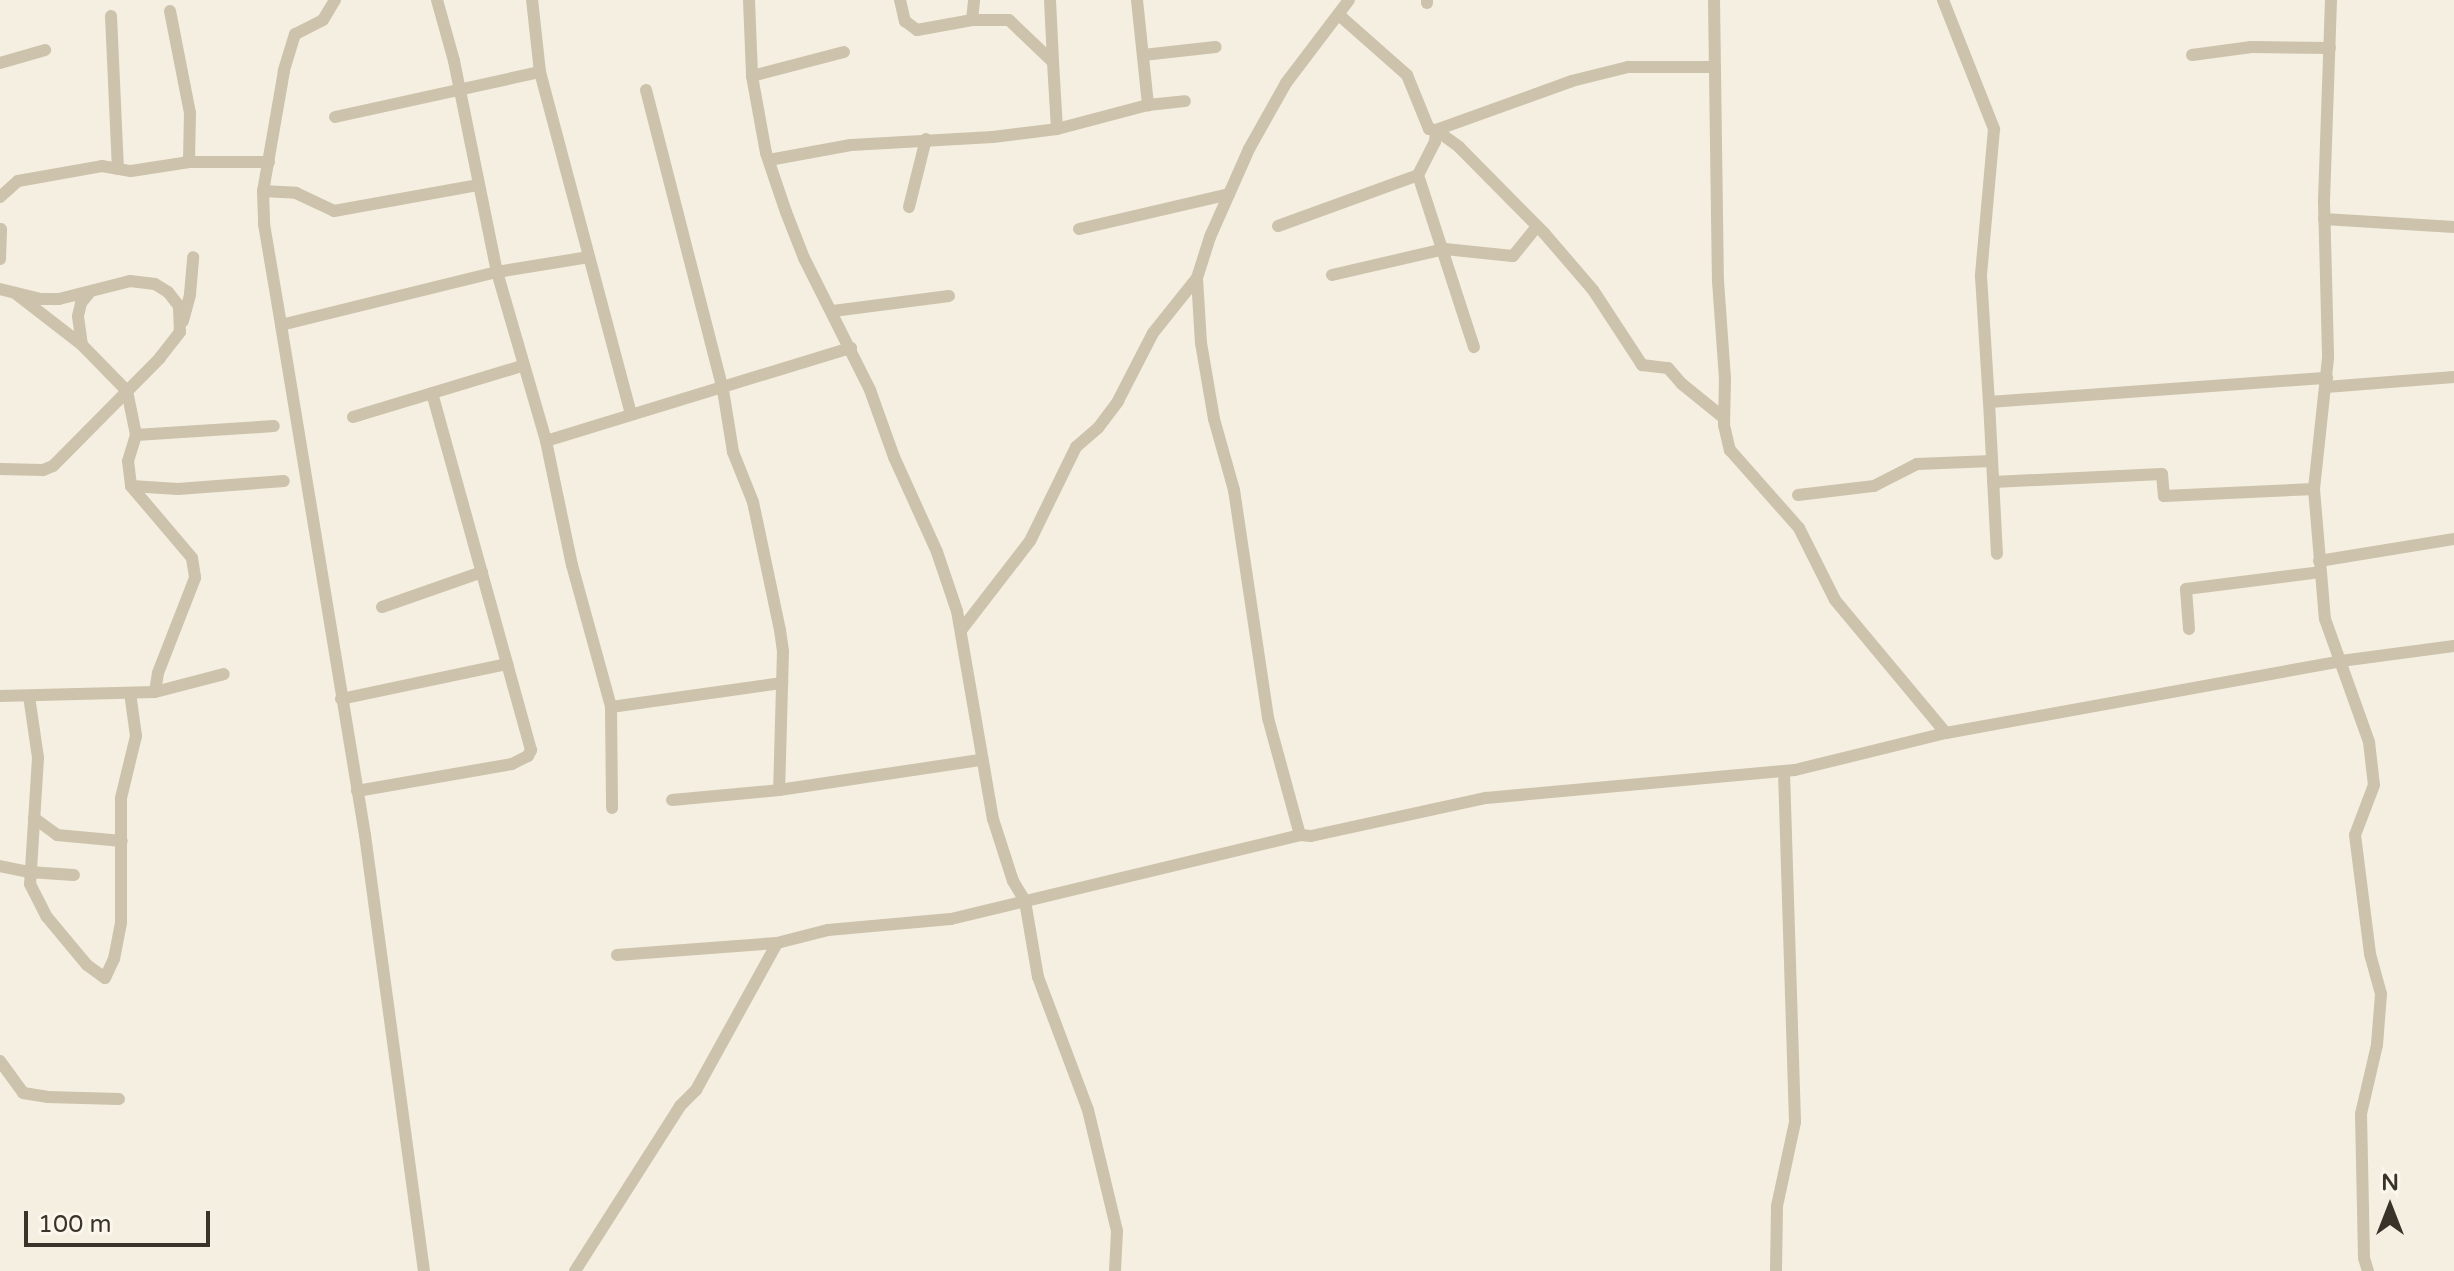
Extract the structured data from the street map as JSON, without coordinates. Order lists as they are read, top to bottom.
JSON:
{
  "scale_bar": "100 m",
  "north": "top"
}
